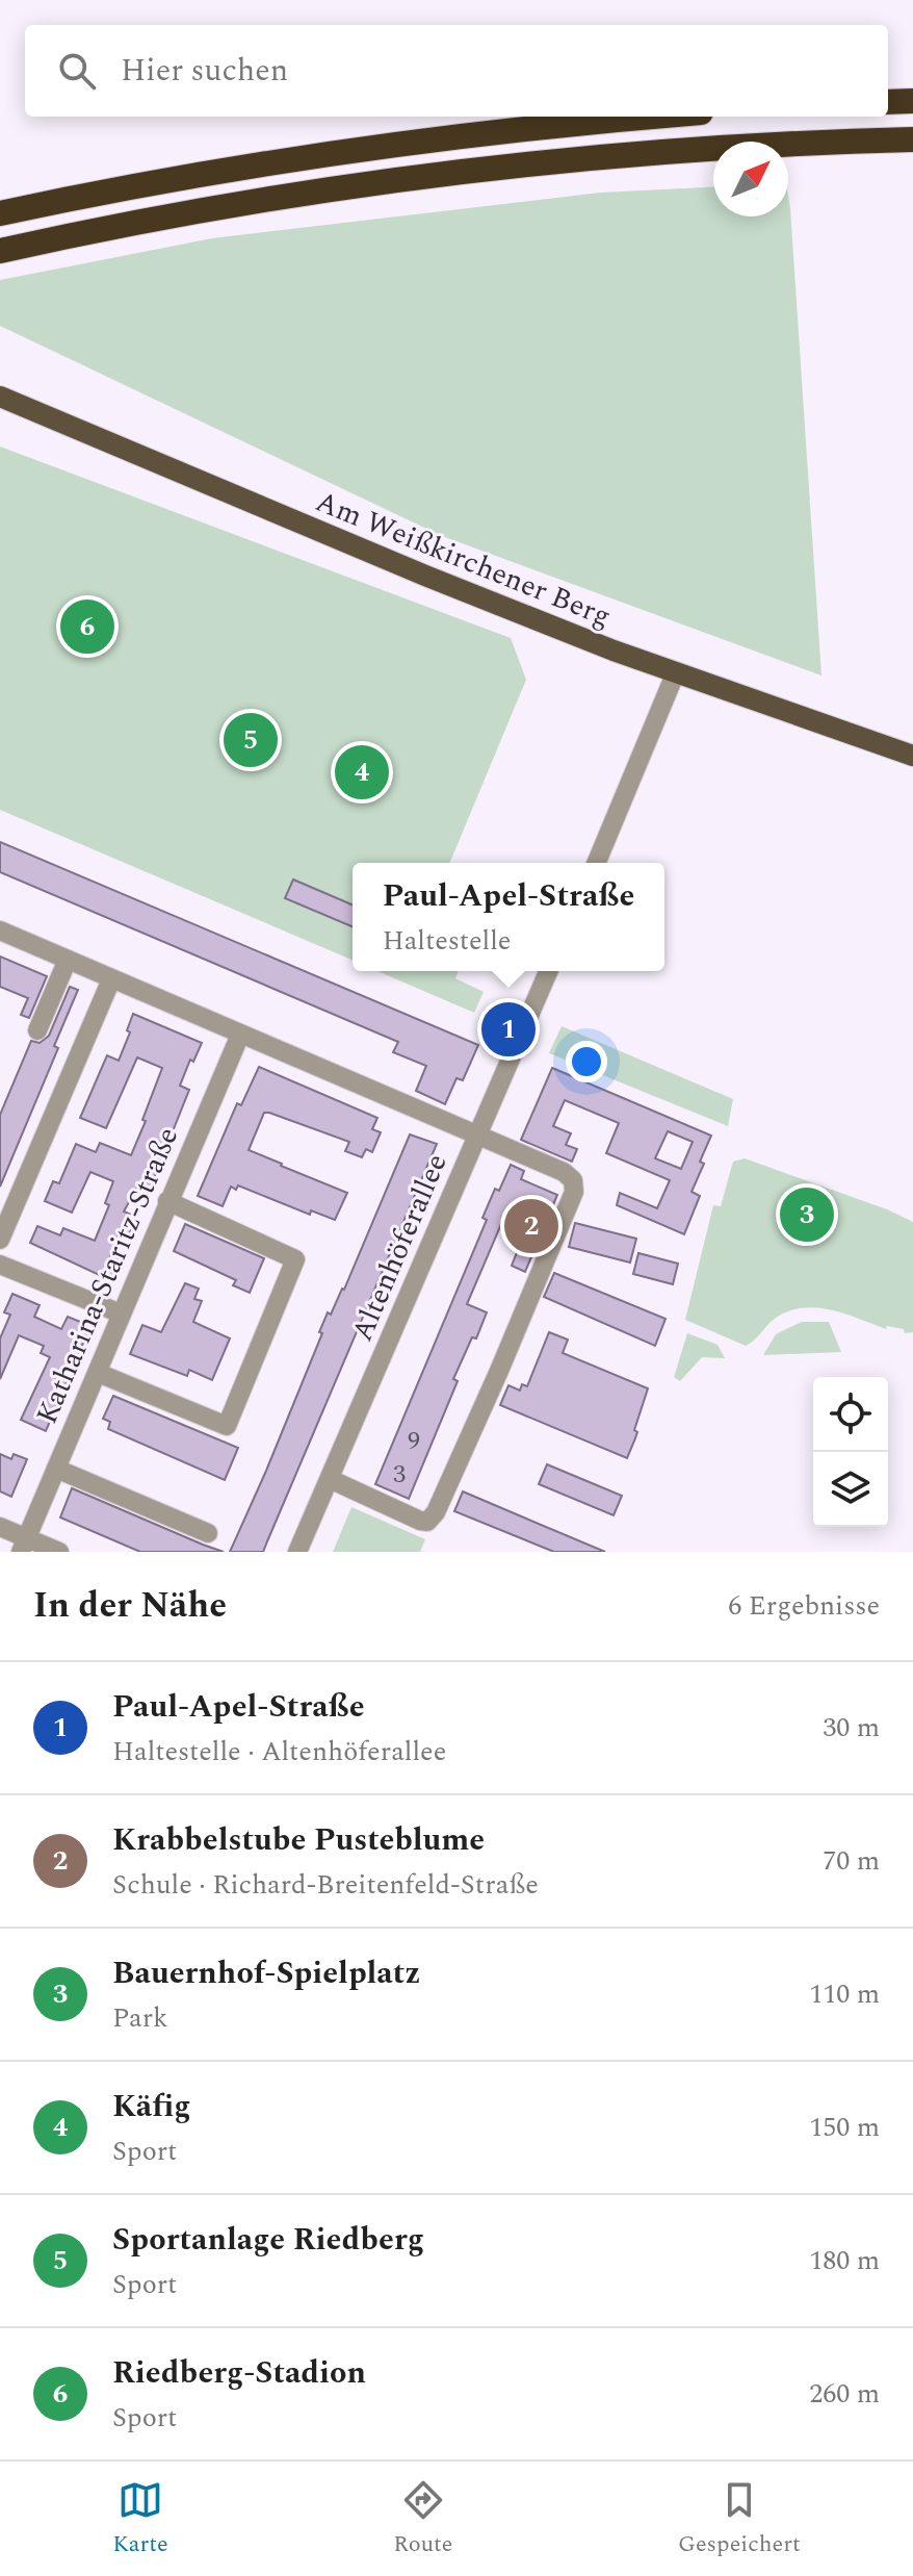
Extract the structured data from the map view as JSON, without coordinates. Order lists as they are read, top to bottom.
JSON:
{
  "streets": {
    "main road": ["Am Weißkirchener Berg"],
    "street": ["Altenhöferallee", "Katharina-Staritz-Straße"]
  },
  "house_numbers": ["9", "3"],
  "north": "top right",
  "page": {
    "search": "Hier suchen",
    "pins": [
      "6",
      "5",
      "4",
      "1",
      "3",
      "2"
    ],
    "popup": ["Paul-Apel-Straße", "Haltestelle"],
    "heading": ["In der Nähe", "6 Ergebnisse"],
    "list": [
      {
        "mark": "1",
        "name": "Paul-Apel-Straße",
        "note": "Haltestelle · Altenhöferallee",
        "value": "30 m"
      },
      {
        "mark": "2",
        "name": "Krabbelstube Pusteblume",
        "note": "Schule · Richard-Breitenfeld-Straße",
        "value": "70 m"
      },
      {
        "mark": "3",
        "name": "Bauernhof-Spielplatz",
        "note": "Park",
        "value": "110 m"
      },
      {
        "mark": "4",
        "name": "Käfig",
        "note": "Sport",
        "value": "150 m"
      },
      {
        "mark": "5",
        "name": "Sportanlage Riedberg",
        "note": "Sport",
        "value": "180 m"
      },
      {
        "mark": "6",
        "name": "Riedberg-Stadion",
        "note": "Sport",
        "value": "260 m"
      }
    ],
    "nav": ["Karte", "Route", "Gespeichert"]
  }
}
